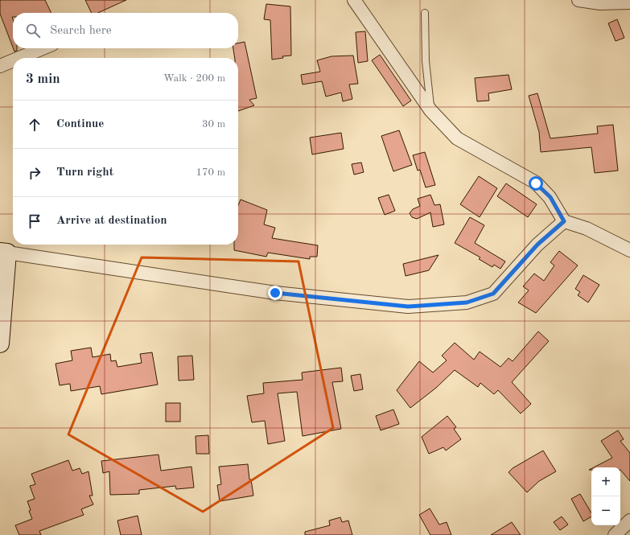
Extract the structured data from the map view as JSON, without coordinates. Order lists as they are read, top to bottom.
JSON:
{
  "page": {
    "search": "Search here",
    "heading": ["3 min", "Walk · 200 m"],
    "list": [
      ["Continue", "30 m"],
      ["Turn right", "170 m"],
      "Arrive at destination"
    ],
    "map_buttons": ["+", "−"]
  }
}
